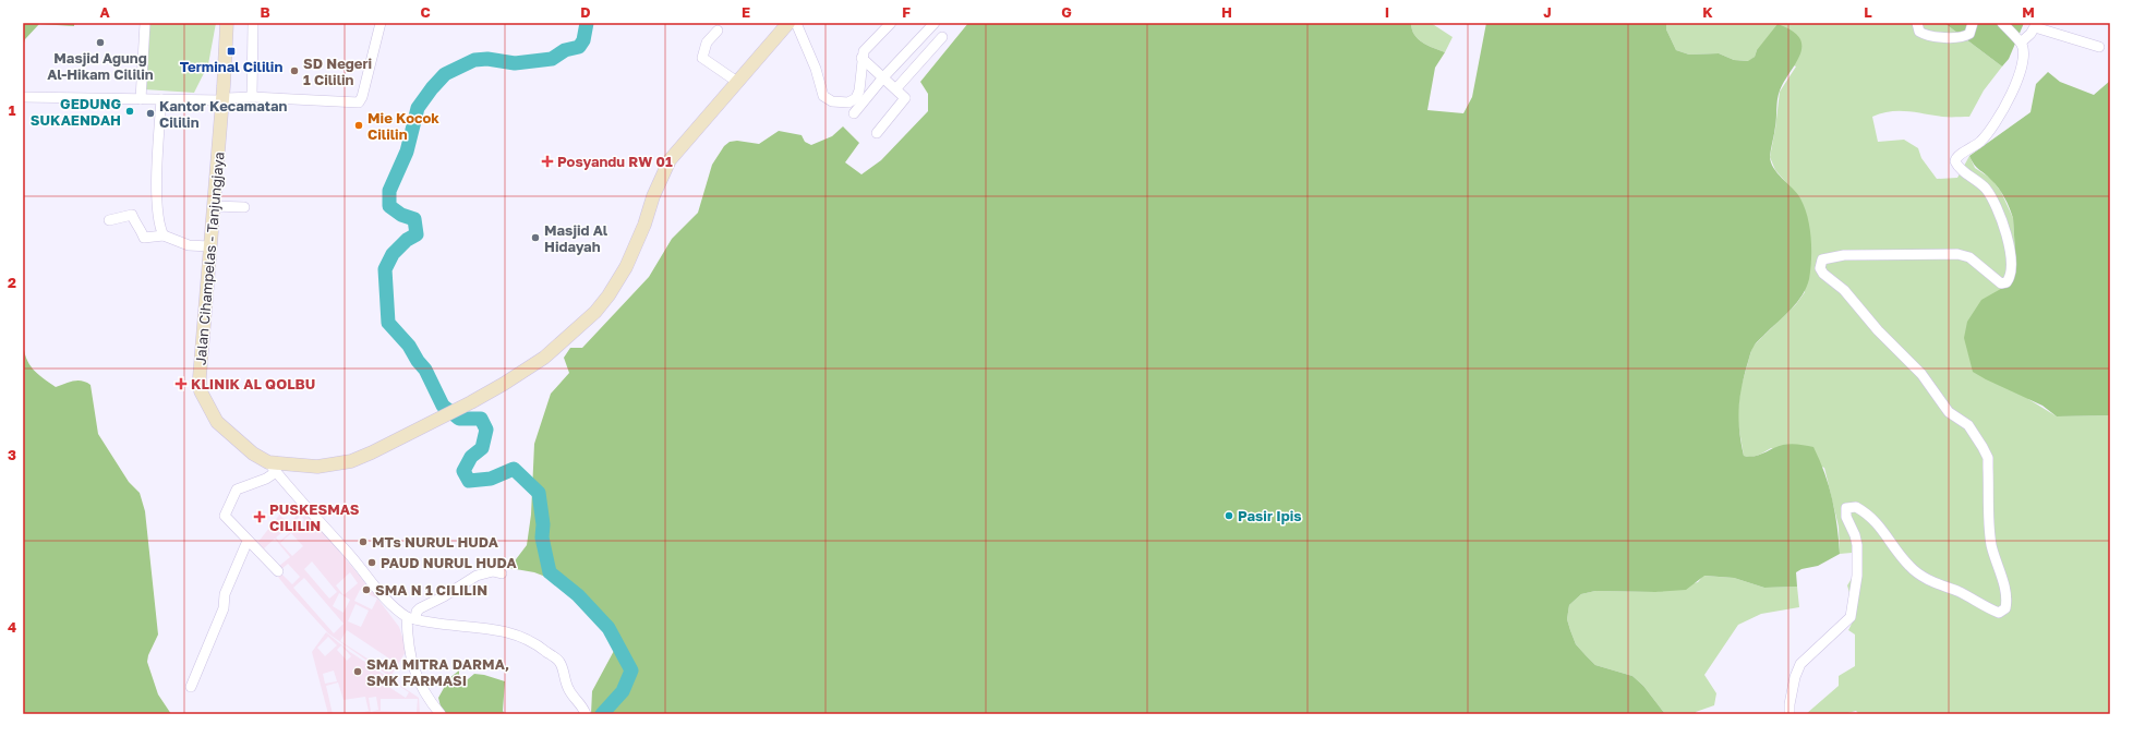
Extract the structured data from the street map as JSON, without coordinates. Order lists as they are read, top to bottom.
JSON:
{
  "streets": {
    "main road": ["Jalan Cihampelas - Tanjungjaya"]
  },
  "places": {
    "other": [
      "Masjid Agung Al-Hikam Cililin",
      "SD Negeri 1 Cililin",
      "GEDUNG SUKAENDAH",
      "Kantor Kecamatan Cililin",
      "Mie Kocok Cililin",
      "Masjid Al Hidayah",
      "Pasir Ipis",
      "MTs NURUL HUDA",
      "PAUD NURUL HUDA",
      "SMA N 1 CILILIN",
      "SMA MITRA DARMA, SMK FARMASI"
    ],
    "transit": ["Terminal Cililin"],
    "health": ["Posyandu RW 01", "KLINIK AL QOLBU", "PUSKESMAS CILILIN"]
  },
  "grid": {
    "columns": [
      "A",
      "B",
      "C",
      "D",
      "E",
      "F",
      "G",
      "H",
      "I",
      "J",
      "K",
      "L",
      "M"
    ],
    "rows": [
      "1",
      "2",
      "3",
      "4"
    ]
  }
}
